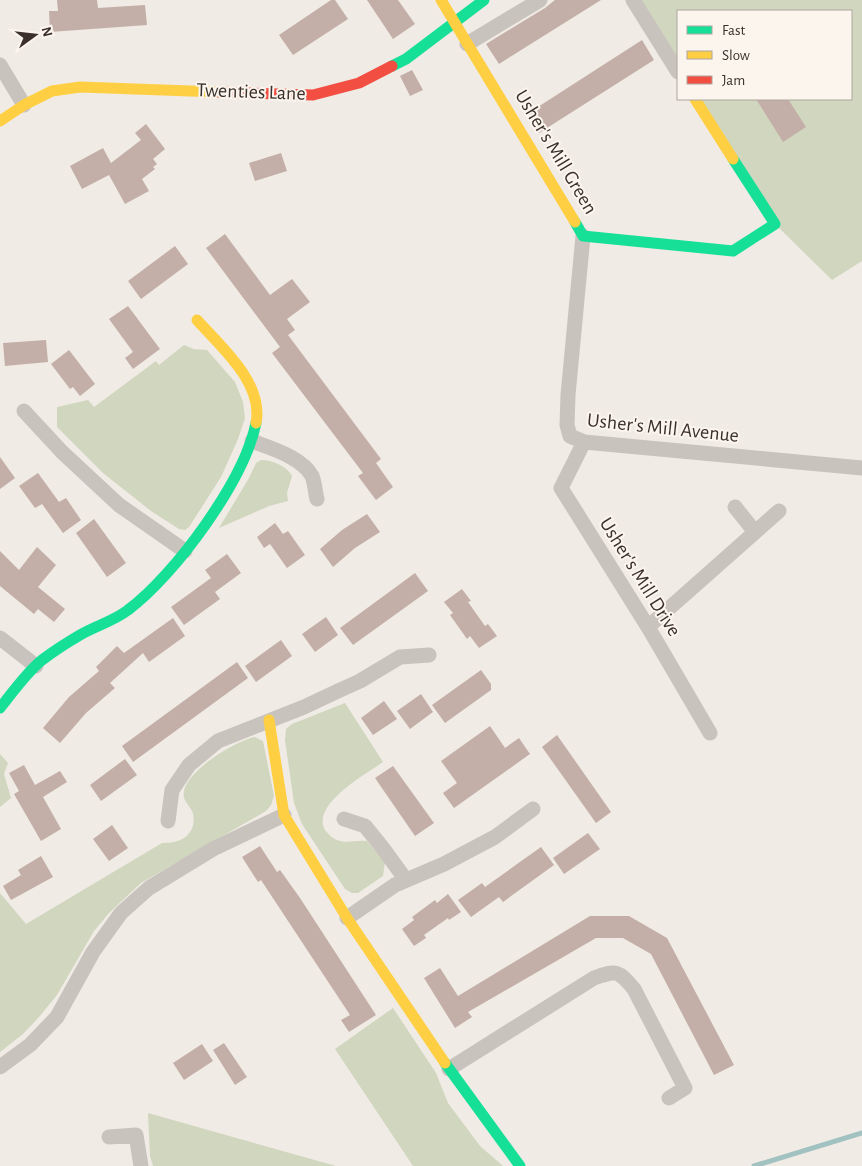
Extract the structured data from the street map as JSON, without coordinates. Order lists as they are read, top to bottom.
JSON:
{
  "streets": {
    "street": [
      "Twenties Lane",
      "Usher's Mill Green",
      "Usher's Mill Avenue",
      "Usher's Mill Drive"
    ]
  },
  "crossings": [
    ["Twenties Lane", "Usher's Mill Green"],
    ["Usher's Mill Green", "Usher's Mill Avenue"],
    ["Usher's Mill Avenue", "Usher's Mill Drive"]
  ],
  "legend": ["Fast", "Slow", "Jam"],
  "north": "right"
}
